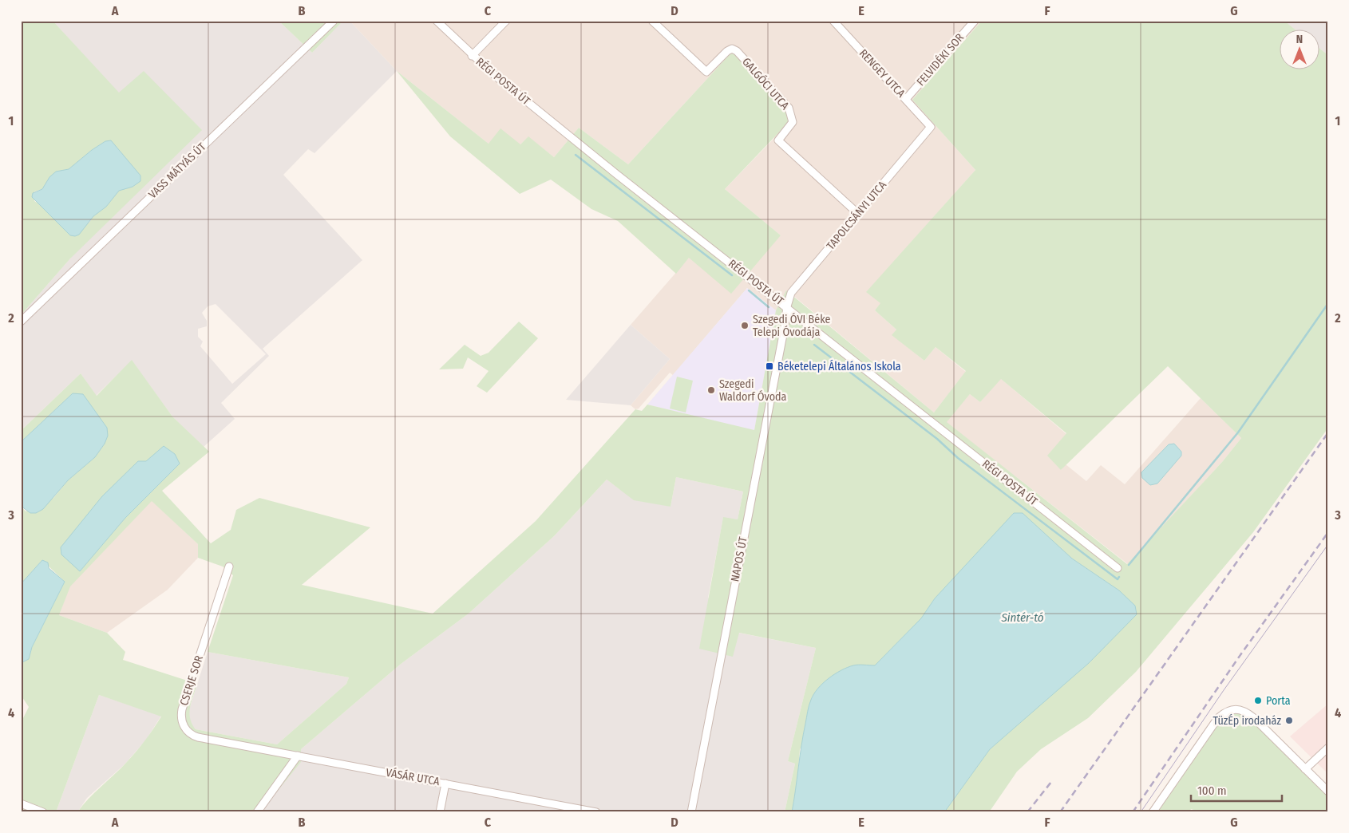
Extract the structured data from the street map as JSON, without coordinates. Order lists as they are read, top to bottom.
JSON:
{
  "streets": {
    "street": [
      "FELVIDÉKI SOR",
      "RENGEY UTCA",
      "RÉGI POSTA ÚT",
      "GALGÓCI UTCA",
      "VASS MÁTYÁS ÚT",
      "TAPOLCSÁNYI UTCA",
      "NAPOS ÚT",
      "CSERJE SOR",
      "VÁSÁR UTCA"
    ]
  },
  "crossings": [
    ["FELVIDÉKI SOR", "RENGEY UTCA"],
    ["RENGEY UTCA", "TAPOLCSÁNYI UTCA"],
    ["RÉGI POSTA ÚT", "TAPOLCSÁNYI UTCA"],
    ["RÉGI POSTA ÚT", "NAPOS ÚT"],
    ["GALGÓCI UTCA", "TAPOLCSÁNYI UTCA"],
    ["TAPOLCSÁNYI UTCA", "NAPOS ÚT"],
    ["CSERJE SOR", "VÁSÁR UTCA"]
  ],
  "water": ["Sintér-tó"],
  "places": {
    "other": [
      "Szegedi ÓVI Béke Telepi Óvodája",
      "Szegedi Waldorf Óvoda",
      "Porta",
      "TüzÉp irodaház"
    ],
    "transit": ["Béketelepi Általános Iskola"]
  },
  "scale_bar": "100 m",
  "north": "top",
  "grid": {
    "columns": [
      "A",
      "B",
      "C",
      "D",
      "E",
      "F",
      "G"
    ],
    "rows": [
      "1",
      "2",
      "3",
      "4"
    ]
  }
}
